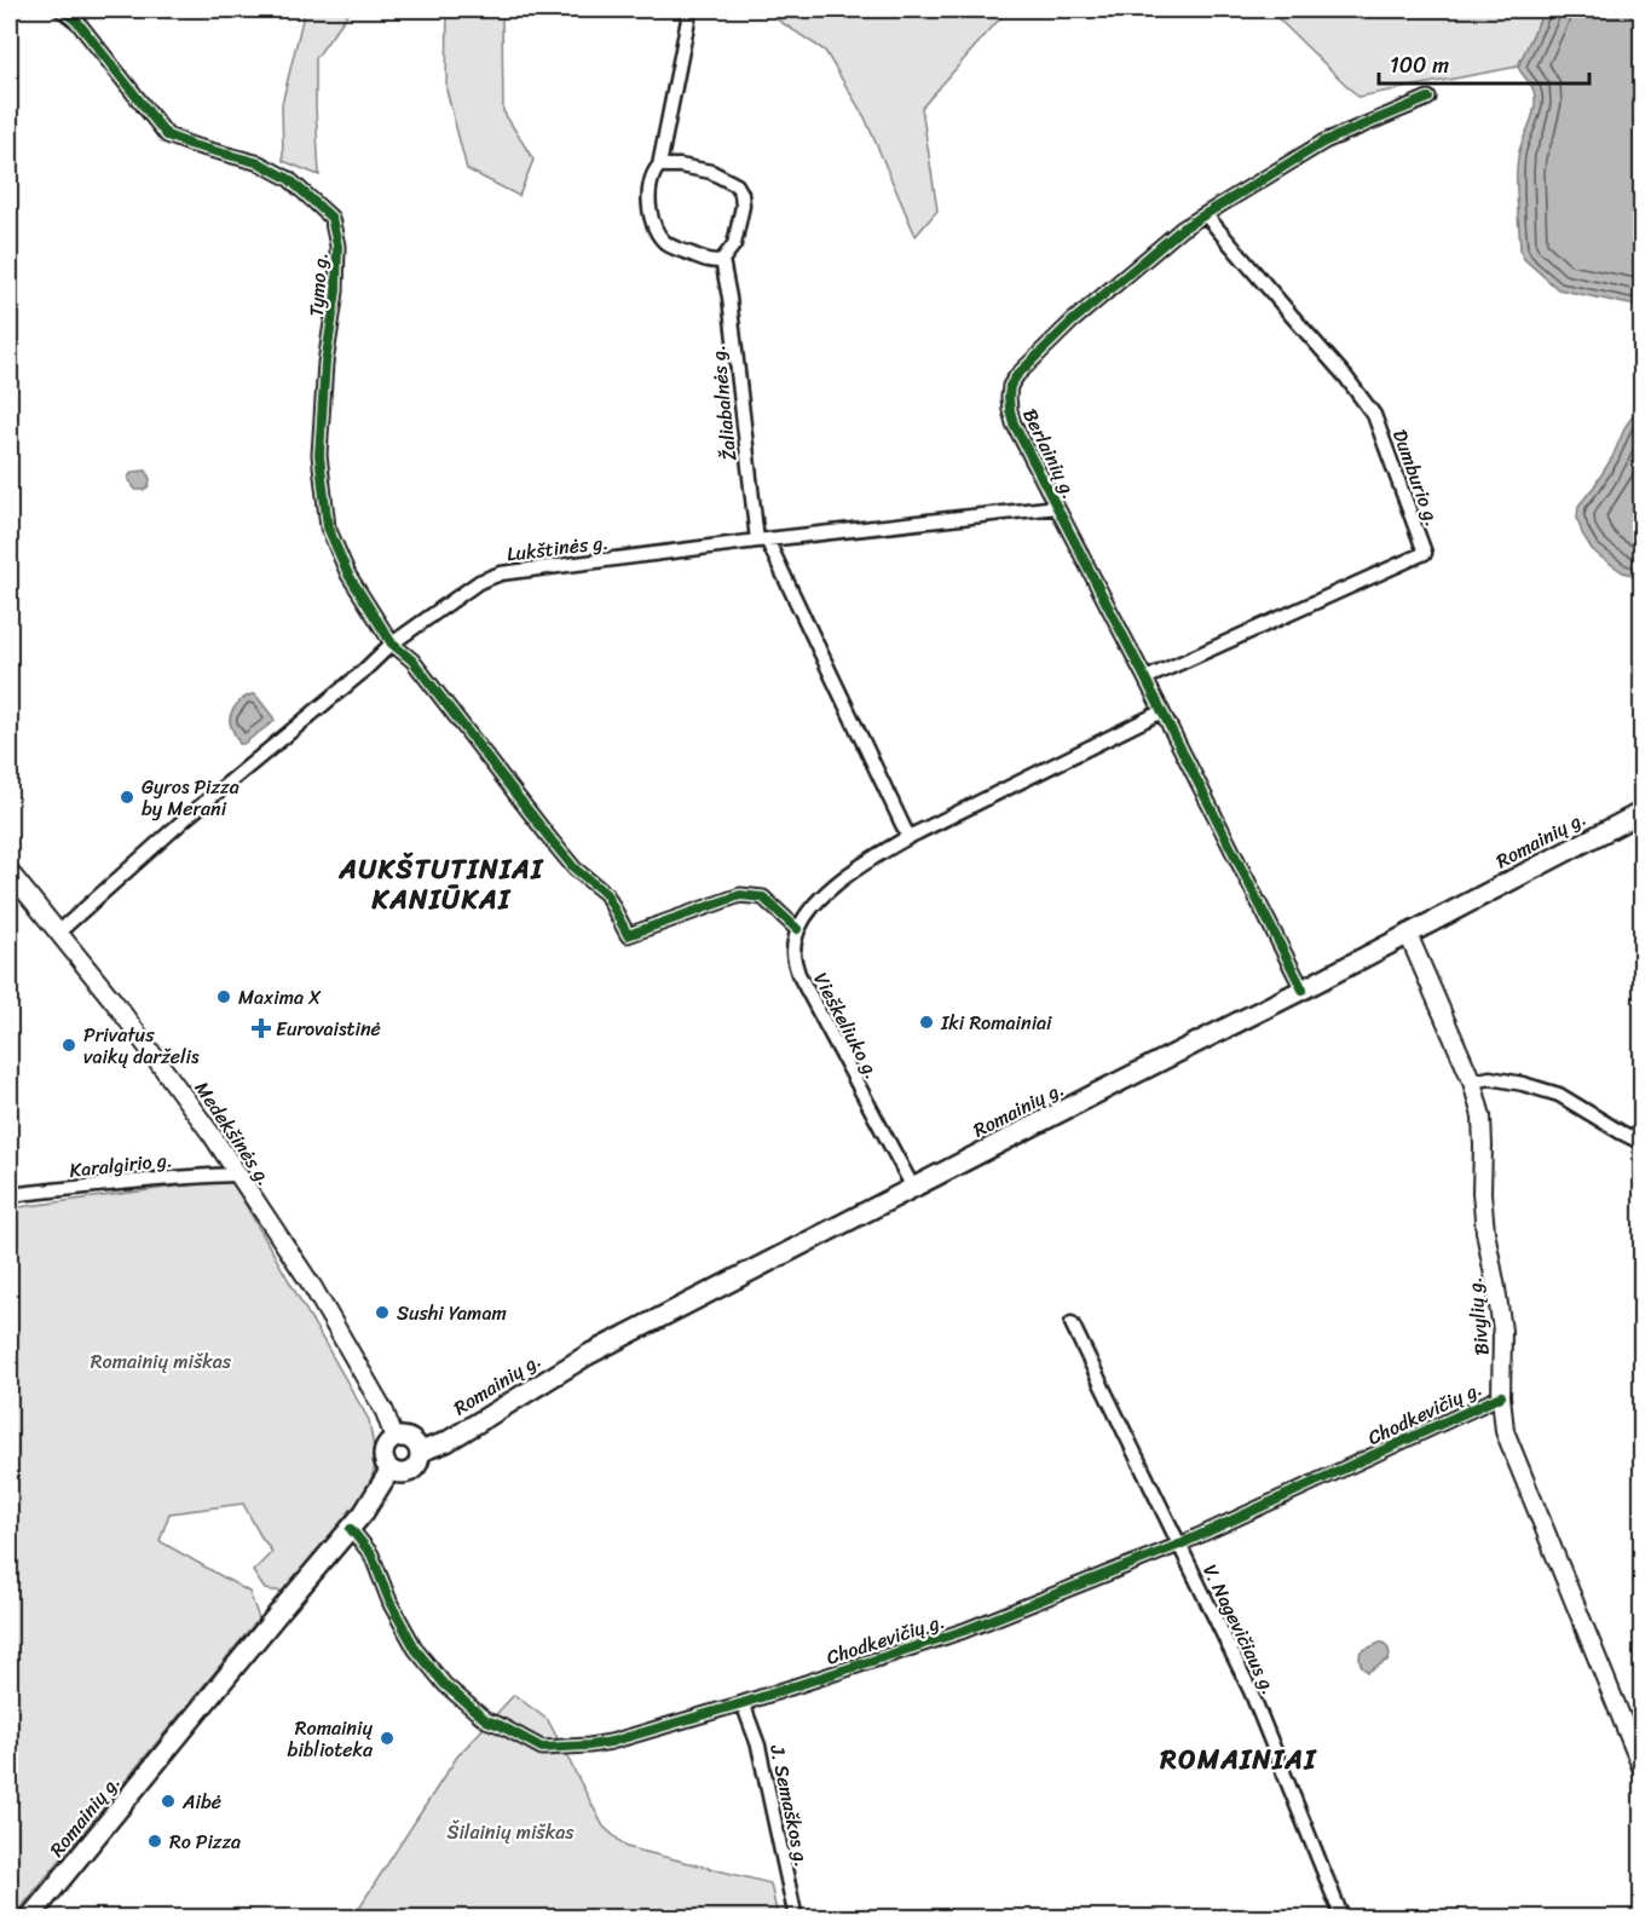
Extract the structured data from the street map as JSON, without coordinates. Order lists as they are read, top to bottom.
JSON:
{
  "streets": {
    "main road": ["Romainių g."],
    "street": [
      "Tymo g.",
      "Žaliabalnės g.",
      "Berlainių g.",
      "Dumburio g.",
      "Lukštinės g.",
      "Vieškeliuko g.",
      "Medekšinės g.",
      "Karalgirio g.",
      "Bivylių g.",
      "Chodkevičių g.",
      "V. Nagevičiaus g.",
      "J. Semaškos g."
    ]
  },
  "crossings": [
    ["Tymo g.", "Lukštinės g."],
    ["Tymo g.", "Vieškeliuko g."],
    ["Žaliabalnės g.", "Lukštinės g."],
    ["Berlainių g.", "Dumburio g."],
    ["Berlainių g.", "Lukštinės g."],
    ["Berlainių g.", "Romainių g."],
    ["Lukštinės g.", "Medekšinės g."],
    ["Romainių g.", "Vieškeliuko g."],
    ["Romainių g.", "Medekšinės g."],
    ["Romainių g.", "Bivylių g."],
    ["Romainių g.", "Chodkevičių g."],
    ["Medekšinės g.", "Karalgirio g."],
    ["Bivylių g.", "Chodkevičių g."],
    ["Chodkevičių g.", "V. Nagevičiaus g."],
    ["Chodkevičių g.", "J. Semaškos g."]
  ],
  "districts": ["AUKŠTUTINIAI KANIŪKAI", "ROMAINIAI"],
  "parks": ["Romainių miškas", "Šilainių miškas"],
  "places": {
    "other": [
      "Gyros Pizza by Merani",
      "Maxima X",
      "Iki Romainiai",
      "Privatus vaikų darželis",
      "Sushi Yamam",
      "Romainių biblioteka",
      "Aibė",
      "Ro Pizza"
    ],
    "health": ["Eurovaistinė"]
  },
  "scale_bar": "100 m"
}
